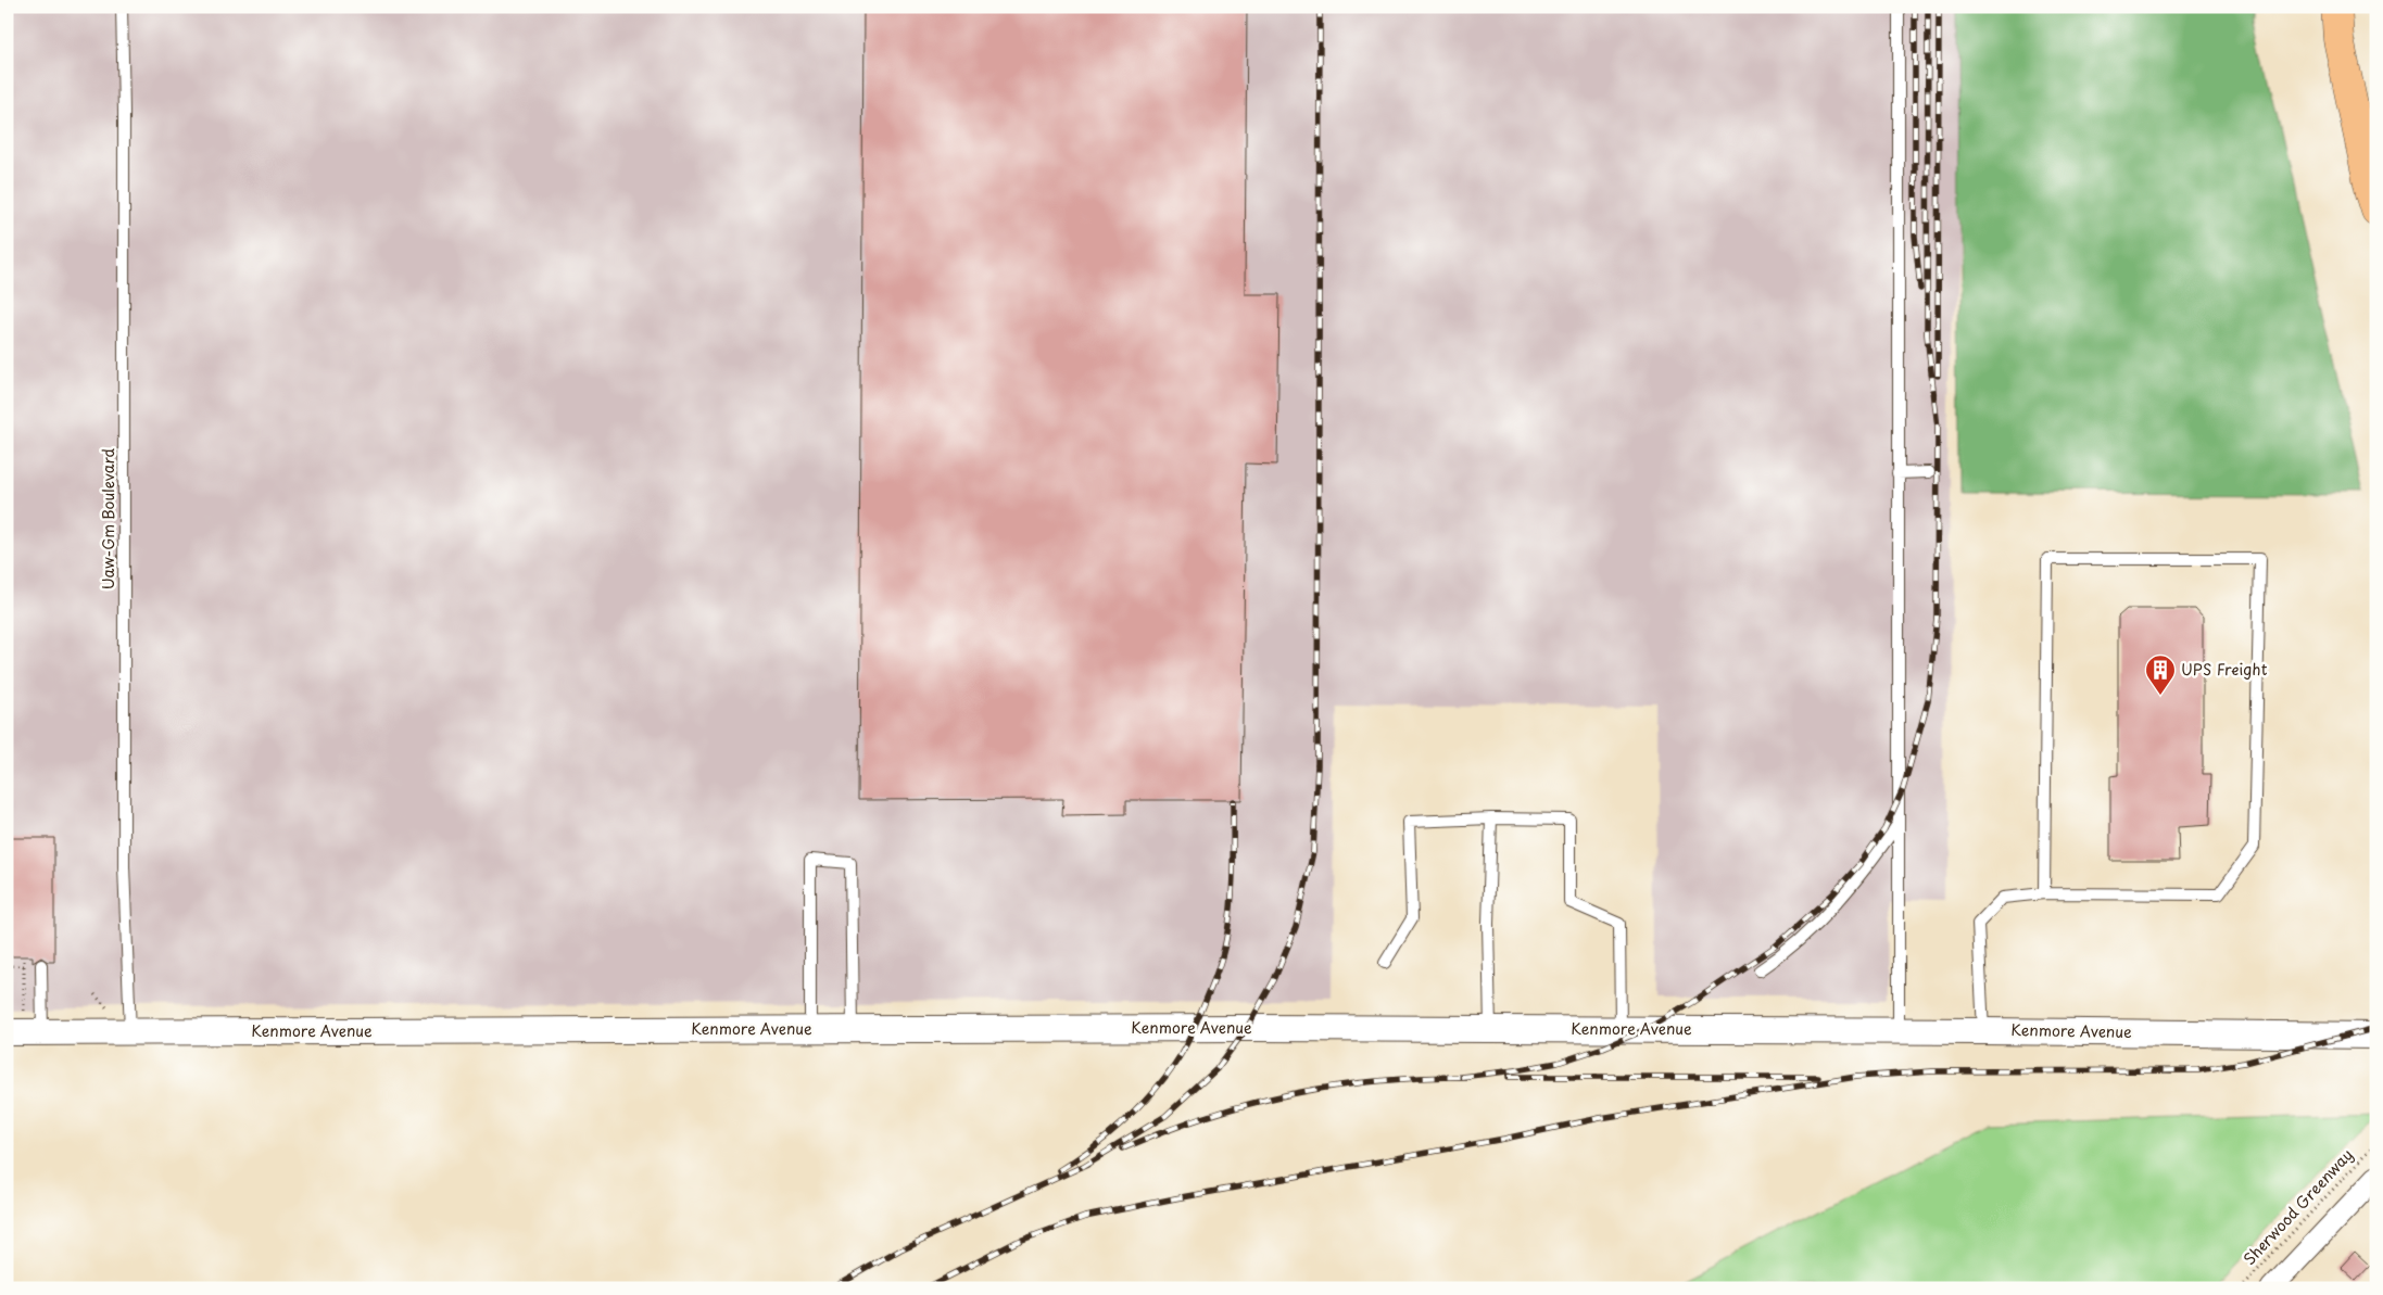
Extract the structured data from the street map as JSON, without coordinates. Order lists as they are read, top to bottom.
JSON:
{
  "streets": {
    "street": ["Kenmore Avenue"],
    "lane": ["Uaw-Gm Boulevard"],
    "path": ["Sherwood Greenway"]
  },
  "crossings": [
    ["Uaw-Gm Boulevard", "Kenmore Avenue"]
  ],
  "places": {
    "building": ["UPS Freight"]
  }
}
